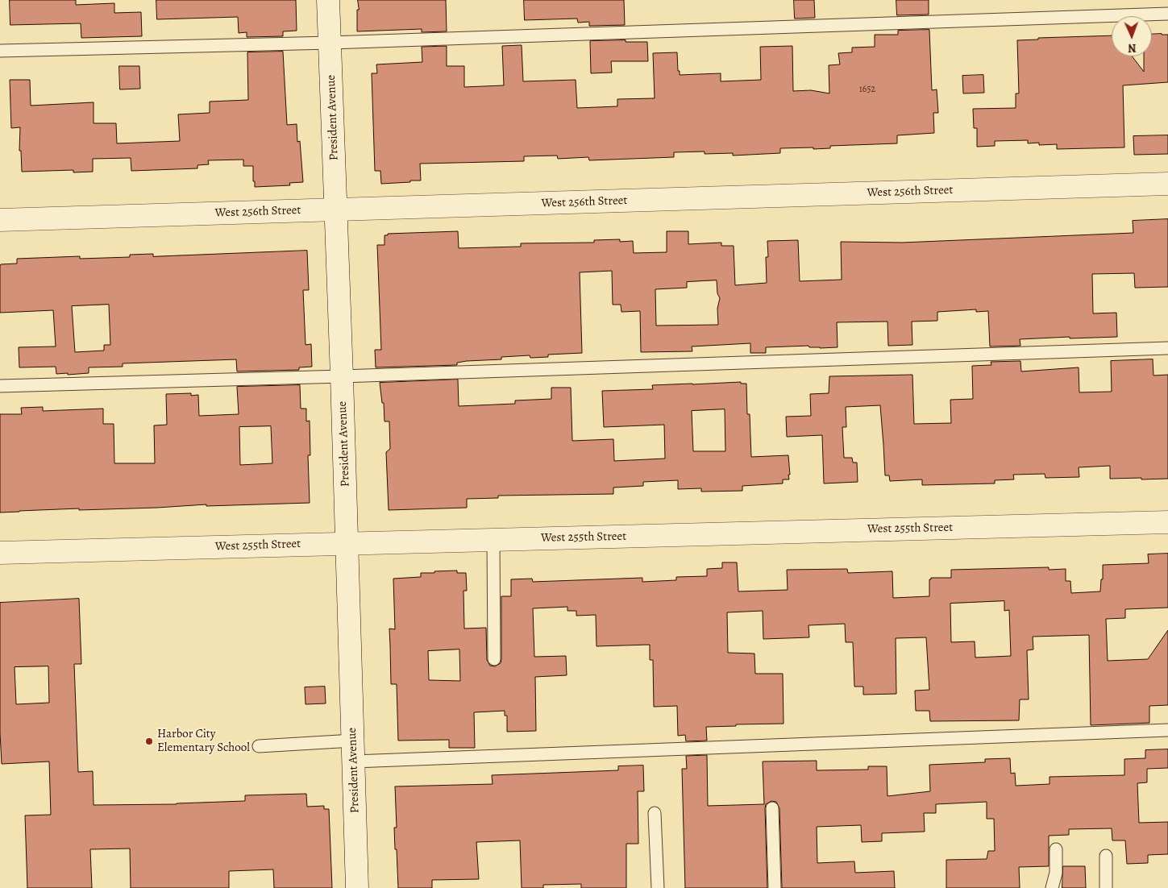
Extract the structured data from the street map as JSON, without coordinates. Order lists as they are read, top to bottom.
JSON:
{
  "streets": {
    "street": ["President Avenue", "West 256th Street", "West 255th Street"]
  },
  "crossings": [
    ["President Avenue", "West 256th Street"],
    ["President Avenue", "West 255th Street"]
  ],
  "places": ["Harbor City Elementary School"],
  "house_numbers": ["1652"],
  "north": "bottom"
}
